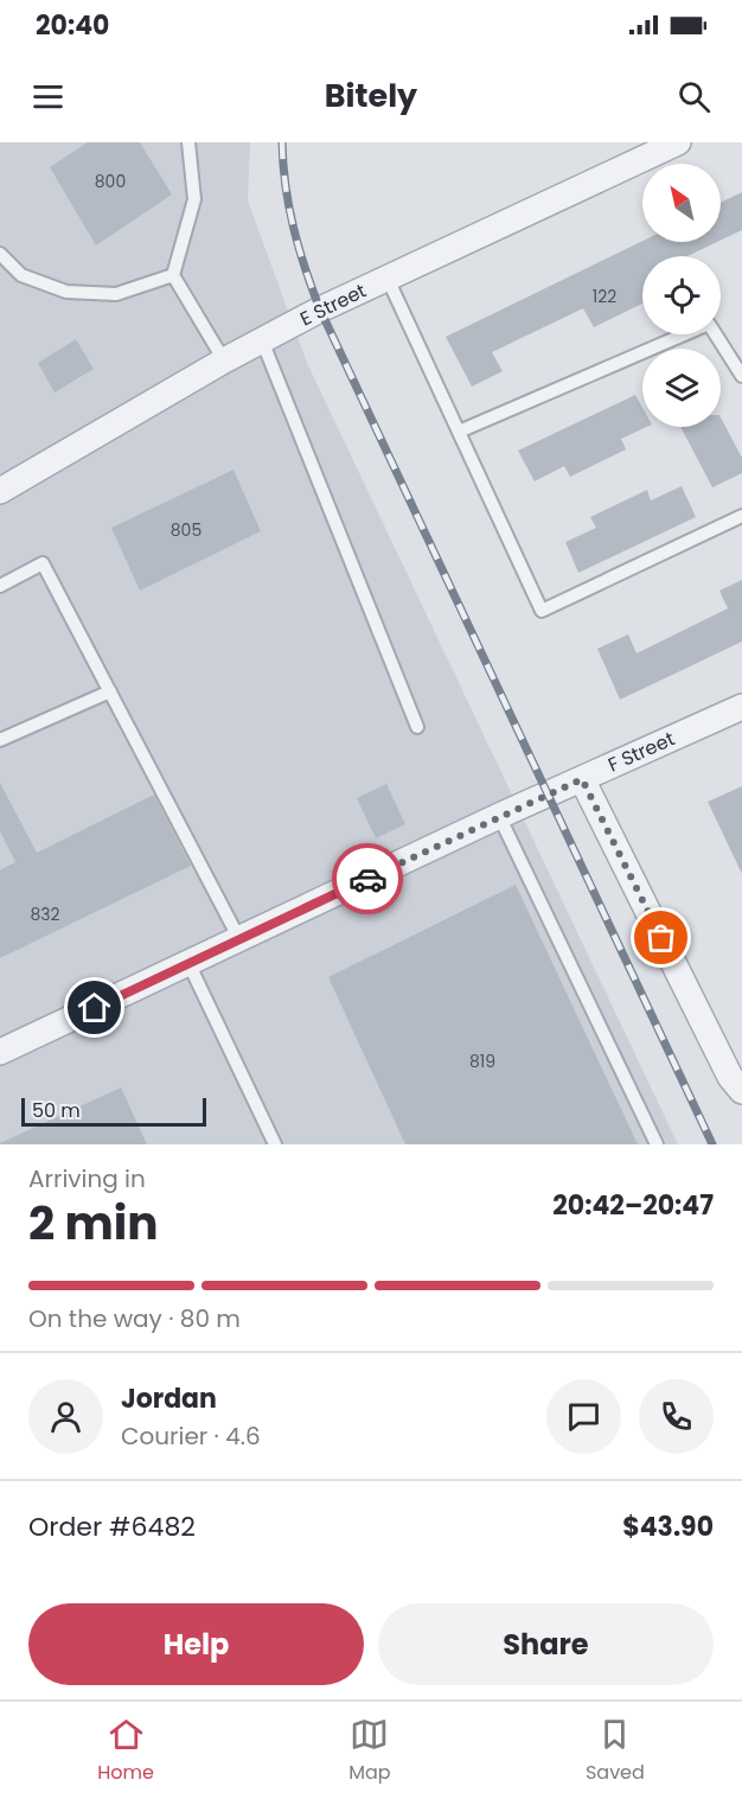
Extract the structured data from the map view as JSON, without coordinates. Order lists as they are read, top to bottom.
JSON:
{
  "streets": {
    "street": ["E Street", "F Street"]
  },
  "house_numbers": [
    "800",
    "122",
    "805",
    "832",
    "819"
  ],
  "scale_bar": "50 m",
  "north": "top left",
  "page": {
    "status": "20:40",
    "header": "Bitely",
    "scale": "50 m",
    "heading": ["2 min", "Arriving in", "20:42–20:47"],
    "panel": [
      "Jordan",
      "Courier · 4.6",
      "Order #6482",
      "$43.90"
    ],
    "bar": "On the way · 80 m",
    "buttons": ["Help", "Share"],
    "tabs": ["Home", "Map", "Saved"]
  }
}
